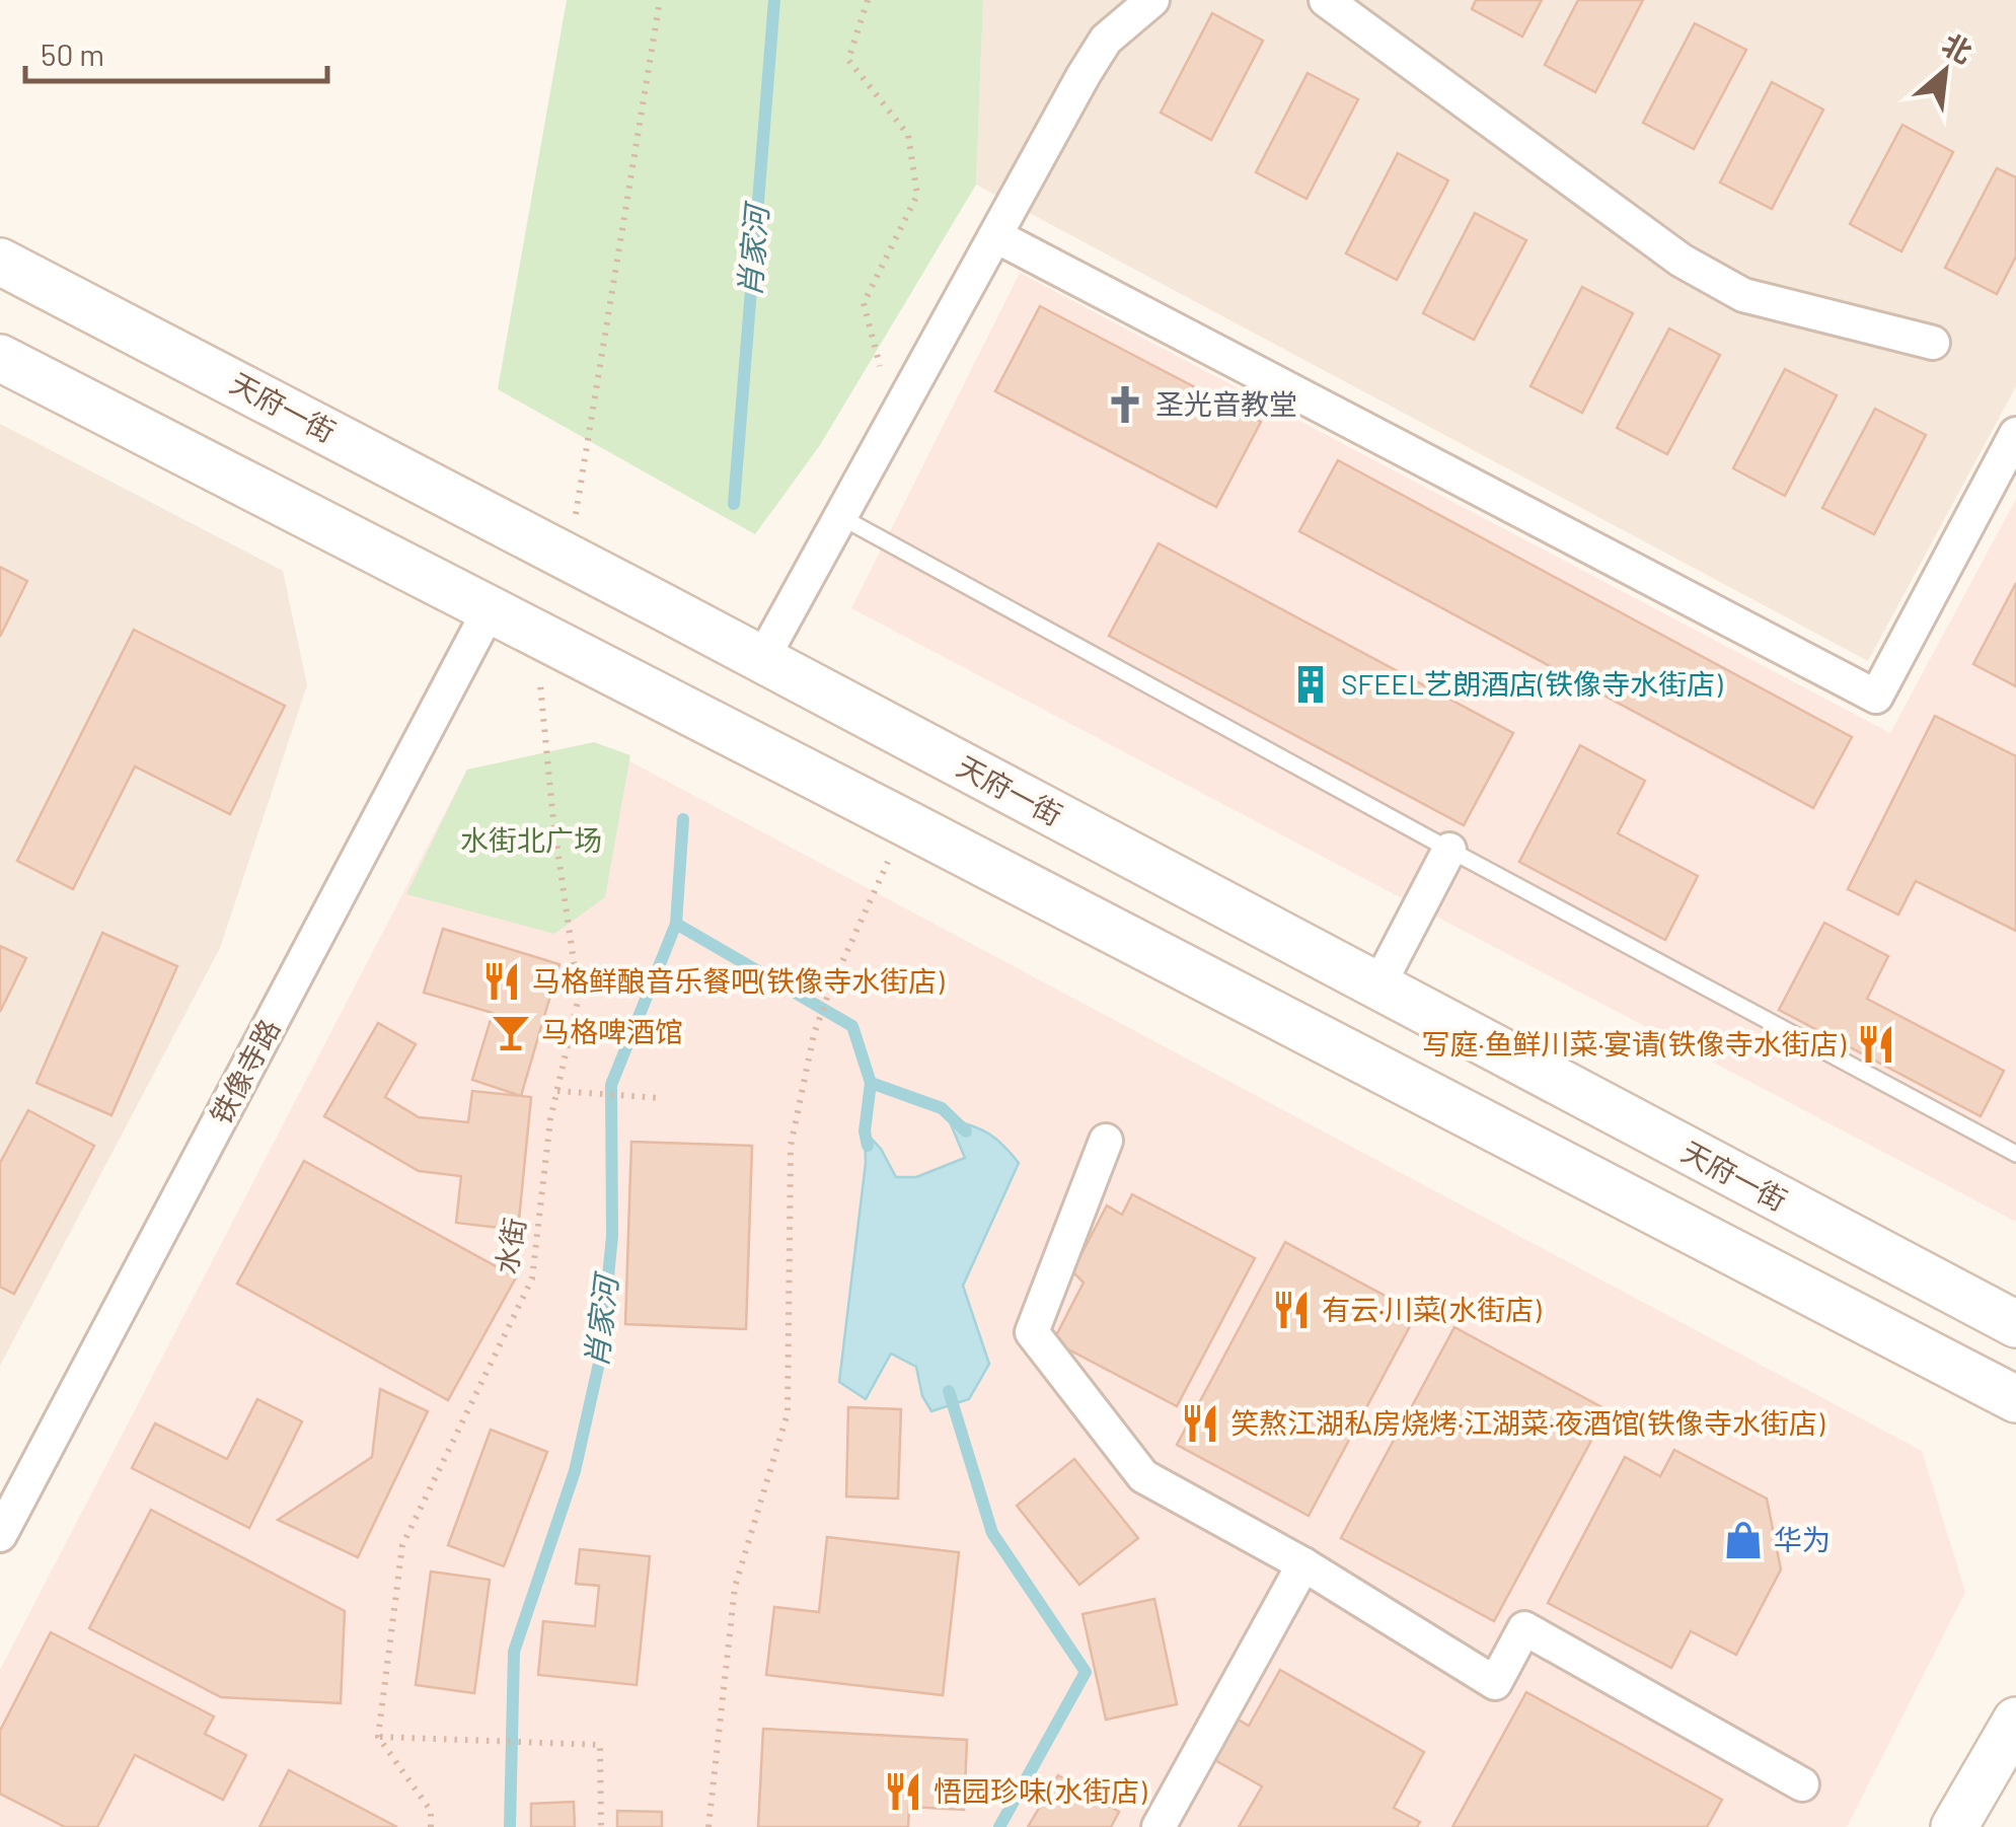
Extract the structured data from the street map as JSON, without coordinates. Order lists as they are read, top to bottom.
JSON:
{
  "streets": {
    "main road": ["天府一街"],
    "street": ["铁像寺路"],
    "path": ["水街"]
  },
  "water": ["肖家河"],
  "parks": ["水街北广场"],
  "places": {
    "church": ["圣光音教堂"],
    "building": ["SFEEL艺朗酒店(铁像寺水街店)"],
    "restaurant": [
      "马格鲜酿音乐餐吧(铁像寺水街店)",
      "写庭·鱼鲜川菜·宴请(铁像寺水街店)",
      "有云·川菜(水街店)",
      "笑熬江湖私房烧烤·江湖菜·夜酒馆(铁像寺水街店)",
      "悟园珍味(水街店)"
    ],
    "bar": ["马格啤酒馆"],
    "shop": ["华为"]
  },
  "scale_bar": "50 m",
  "north": "top right"
}
